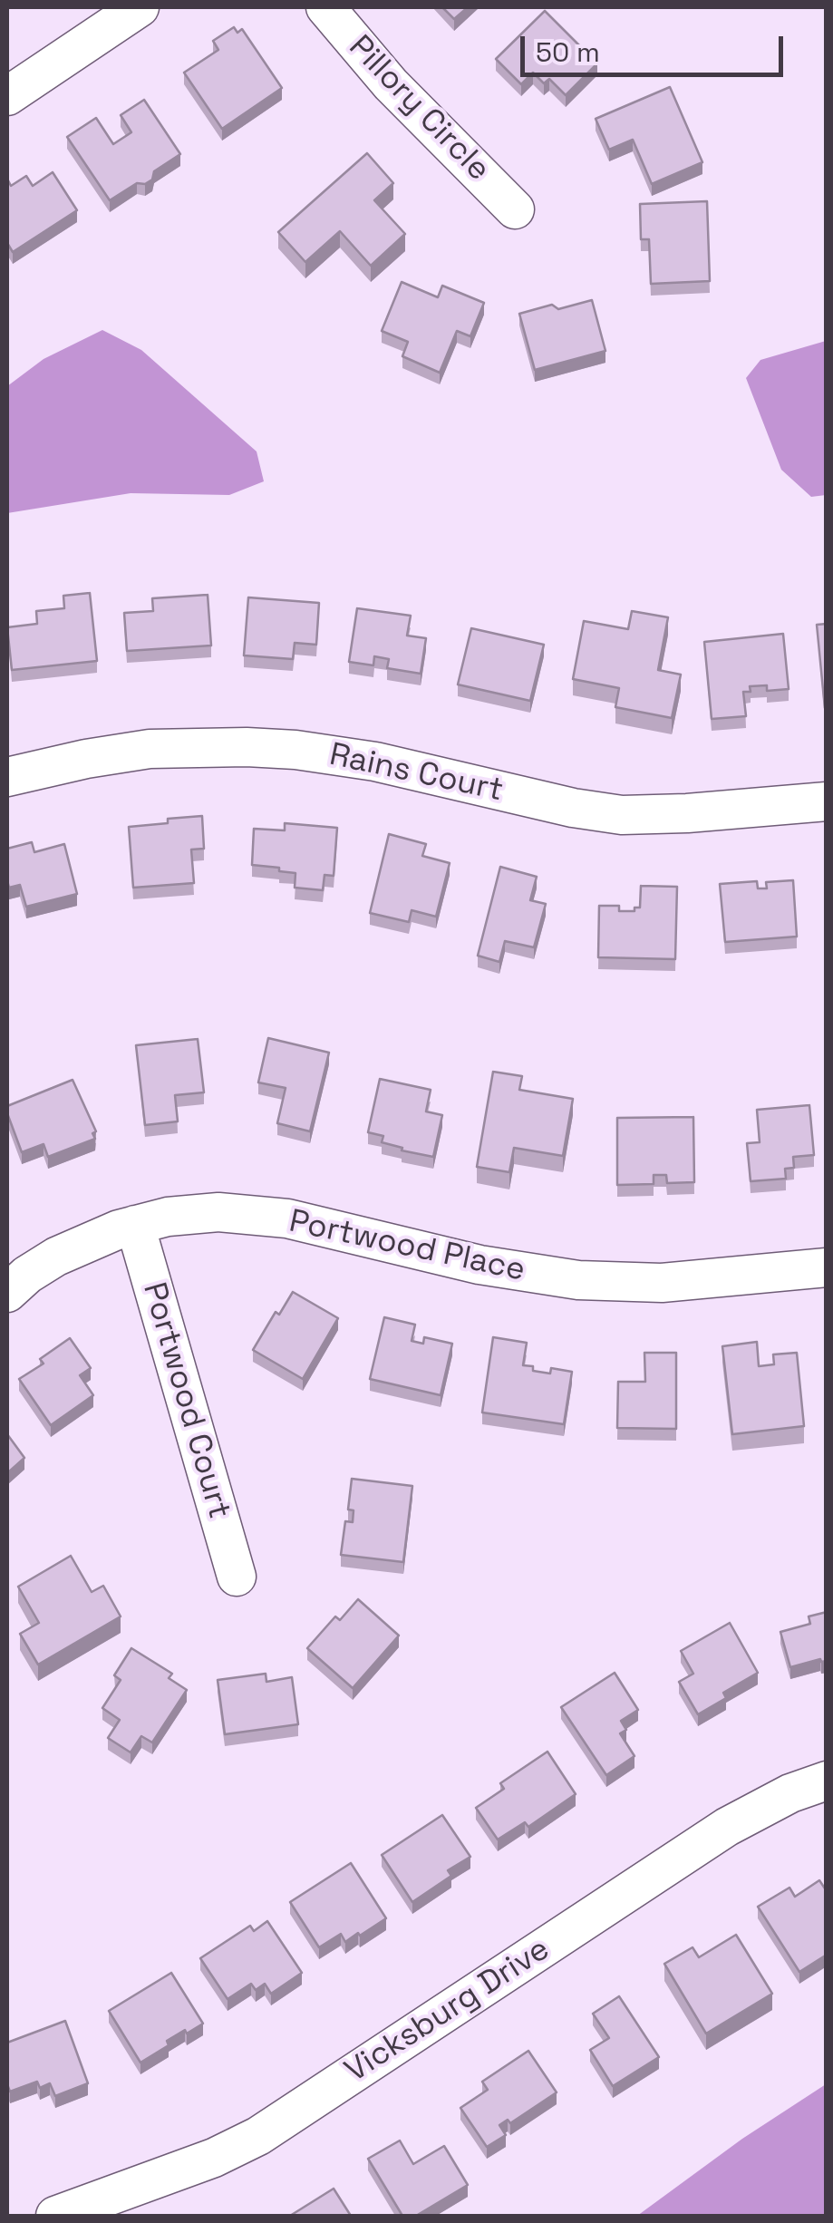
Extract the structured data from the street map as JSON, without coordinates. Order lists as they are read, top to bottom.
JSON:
{
  "streets": {
    "street": [
      "Pillory Circle",
      "Rains Court",
      "Portwood Place",
      "Portwood Court",
      "Vicksburg Drive"
    ]
  },
  "crossings": [
    ["Portwood Place", "Portwood Court"]
  ],
  "scale_bar": "50 m"
}
